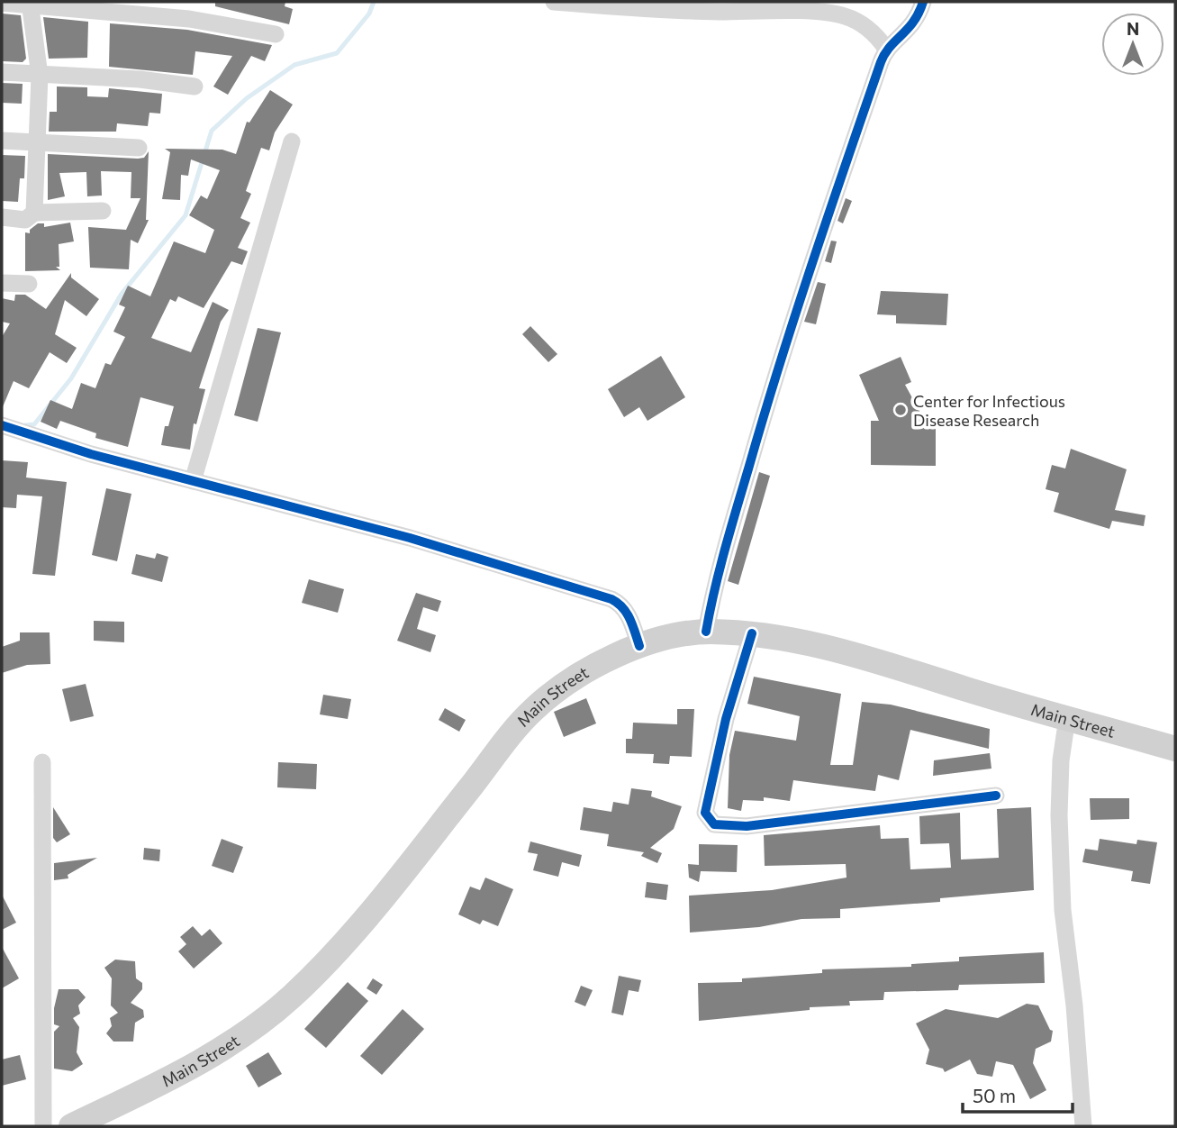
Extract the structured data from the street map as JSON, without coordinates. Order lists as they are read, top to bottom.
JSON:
{
  "streets": {
    "main road": ["Main Street"]
  },
  "places": ["Center for Infectious Disease Research"],
  "scale_bar": "50 m",
  "north": "top"
}
